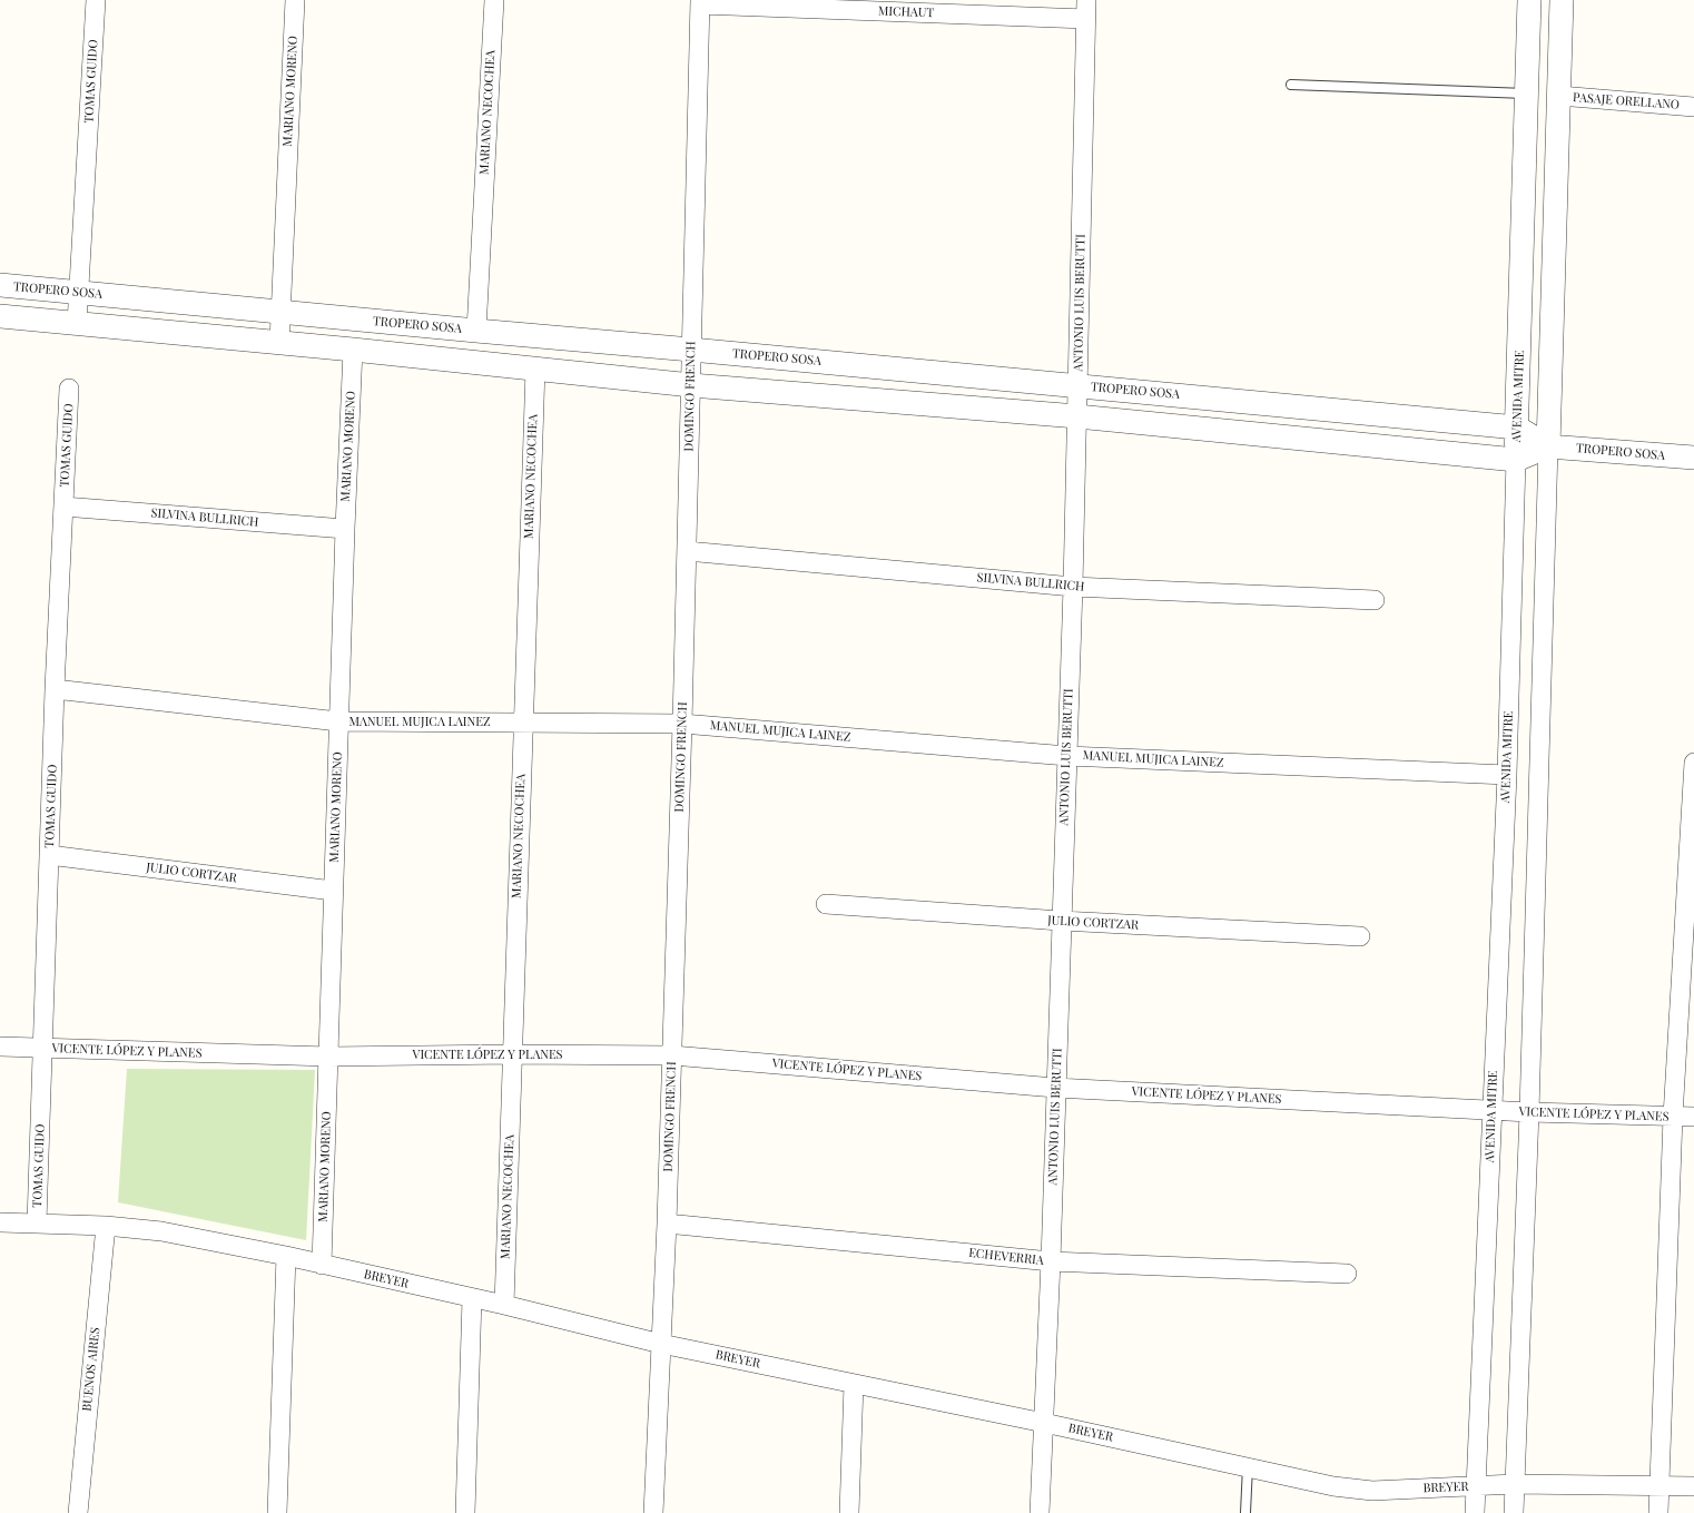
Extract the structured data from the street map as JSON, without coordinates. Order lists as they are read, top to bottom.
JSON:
{
  "streets": {
    "street": [
      "MICHAUT",
      "TOMAS GUIDO",
      "MARIANO MORENO",
      "PASAJE ORELLANO",
      "MARIANO NECOCHEA",
      "TROPERO SOSA",
      "ANTONIO LUIS BERUTTI",
      "DOMINGO FRENCH",
      "AVENIDA MITRE",
      "SILVINA BULLRICH",
      "MANUEL MUJICA LAINEZ",
      "JULIO CORTZAR",
      "VICENTE LÓPEZ Y PLANES",
      "ECHEVERRIA",
      "BREYER",
      "BUENOS AIRES"
    ]
  },
  "crossings": [
    ["MICHAUT", "ANTONIO LUIS BERUTTI"],
    ["MICHAUT", "DOMINGO FRENCH"],
    ["TOMAS GUIDO", "TROPERO SOSA"],
    ["TOMAS GUIDO", "SILVINA BULLRICH"],
    ["TOMAS GUIDO", "MANUEL MUJICA LAINEZ"],
    ["TOMAS GUIDO", "JULIO CORTZAR"],
    ["TOMAS GUIDO", "VICENTE LÓPEZ Y PLANES"],
    ["TOMAS GUIDO", "BREYER"],
    ["MARIANO MORENO", "TROPERO SOSA"],
    ["MARIANO MORENO", "SILVINA BULLRICH"],
    ["MARIANO MORENO", "MANUEL MUJICA LAINEZ"],
    ["MARIANO MORENO", "JULIO CORTZAR"],
    ["MARIANO MORENO", "VICENTE LÓPEZ Y PLANES"],
    ["MARIANO MORENO", "BREYER"],
    ["MARIANO NECOCHEA", "TROPERO SOSA"],
    ["MARIANO NECOCHEA", "MANUEL MUJICA LAINEZ"],
    ["MARIANO NECOCHEA", "VICENTE LÓPEZ Y PLANES"],
    ["MARIANO NECOCHEA", "BREYER"],
    ["TROPERO SOSA", "ANTONIO LUIS BERUTTI"],
    ["TROPERO SOSA", "DOMINGO FRENCH"],
    ["TROPERO SOSA", "AVENIDA MITRE"],
    ["ANTONIO LUIS BERUTTI", "SILVINA BULLRICH"],
    ["ANTONIO LUIS BERUTTI", "MANUEL MUJICA LAINEZ"],
    ["ANTONIO LUIS BERUTTI", "JULIO CORTZAR"],
    ["ANTONIO LUIS BERUTTI", "VICENTE LÓPEZ Y PLANES"],
    ["ANTONIO LUIS BERUTTI", "ECHEVERRIA"],
    ["ANTONIO LUIS BERUTTI", "BREYER"],
    ["DOMINGO FRENCH", "SILVINA BULLRICH"],
    ["DOMINGO FRENCH", "MANUEL MUJICA LAINEZ"],
    ["DOMINGO FRENCH", "VICENTE LÓPEZ Y PLANES"],
    ["DOMINGO FRENCH", "ECHEVERRIA"],
    ["DOMINGO FRENCH", "BREYER"],
    ["AVENIDA MITRE", "MANUEL MUJICA LAINEZ"],
    ["AVENIDA MITRE", "VICENTE LÓPEZ Y PLANES"],
    ["AVENIDA MITRE", "BREYER"],
    ["BREYER", "BUENOS AIRES"]
  ]
}
